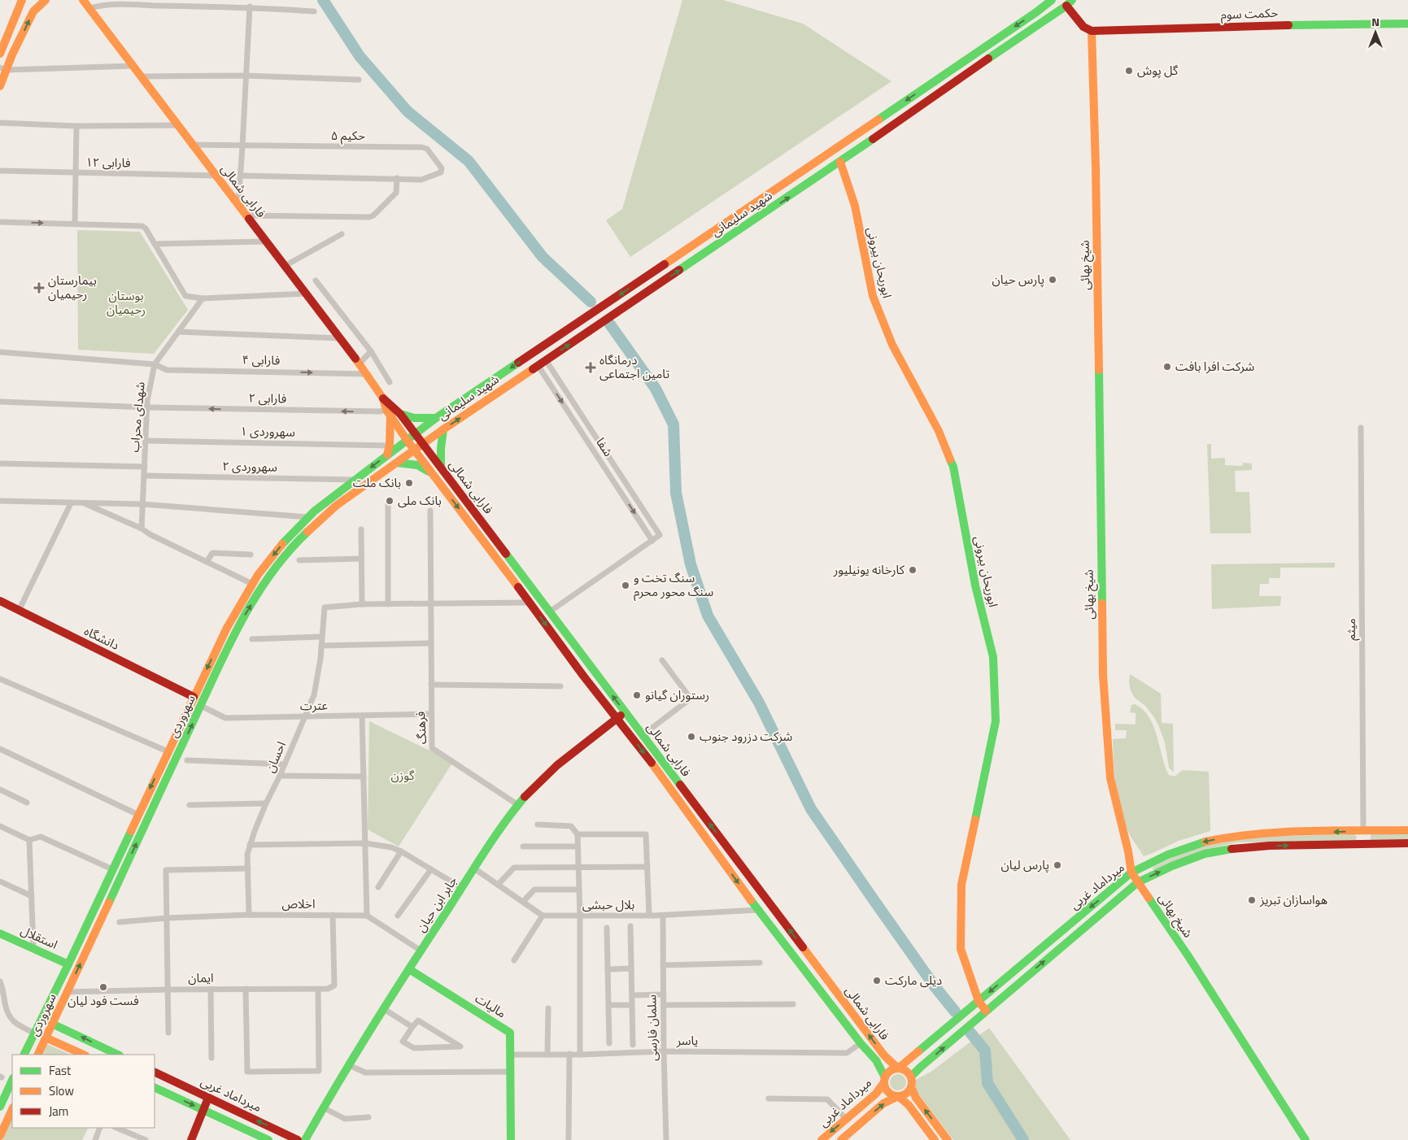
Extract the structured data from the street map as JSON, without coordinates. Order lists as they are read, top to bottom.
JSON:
{
  "streets": {
    "street": [
      "حکمت سوم",
      "حکیم ۵",
      "فارابی ۱۲",
      "فارابی شمالی",
      "شهید سلیمانی",
      "ابوریحان بیرونی",
      "شیخ بهائی",
      "فارابی ۴",
      "فارابی ۲",
      "شهدای محراب",
      "سهروردی ۱",
      "شفا",
      "سهروردی ۲",
      "میثم",
      "دانشگاه",
      "عترت",
      "سهروردی",
      "فرهنگ",
      "احسان",
      "میرداماد غربی",
      "اخلاص",
      "جابر ابن حیان",
      "بلال حبشی",
      "استقلال",
      "ایمان",
      "مالیات",
      "سلمان فارسی",
      "یاسر"
    ]
  },
  "crossings": [
    ["حکمت سوم", "شیخ بهائی"],
    ["حکیم ۵", "فارابی شمالی"],
    ["فارابی ۱۲", "فارابی شمالی"],
    ["فارابی شمالی", "شهید سلیمانی"],
    ["فارابی شمالی", "فارابی ۴"],
    ["فارابی شمالی", "فارابی ۲"],
    ["فارابی شمالی", "سهروردی"],
    ["فارابی شمالی", "میرداماد غربی"],
    ["فارابی شمالی", "جابر ابن حیان"],
    ["فارابی شمالی", "بلال حبشی"],
    ["فارابی شمالی", "یاسر"],
    ["شهید سلیمانی", "ابوریحان بیرونی"],
    ["شهید سلیمانی", "شفا"],
    ["شهید سلیمانی", "سهروردی"],
    ["ابوریحان بیرونی", "میرداماد غربی"],
    ["شیخ بهائی", "میرداماد غربی"],
    ["فارابی ۴", "شهدای محراب"],
    ["فارابی ۲", "شهدای محراب"],
    ["شهدای محراب", "سهروردی ۱"],
    ["شهدای محراب", "سهروردی ۲"],
    ["سهروردی ۲", "سهروردی"],
    ["میثم", "میرداماد غربی"],
    ["دانشگاه", "سهروردی"],
    ["عترت", "سهروردی"],
    ["عترت", "فرهنگ"],
    ["عترت", "احسان"],
    ["سهروردی", "استقلال"],
    ["سهروردی", "ایمان"],
    ["فرهنگ", "جابر ابن حیان"],
    ["احسان", "اخلاص"],
    ["اخلاص", "ایمان"],
    ["جابر ابن حیان", "مالیات"],
    ["بلال حبشی", "سلمان فارسی"],
    ["مالیات", "یاسر"],
    ["سلمان فارسی", "یاسر"]
  ],
  "one_way": ["فارابی ۲"],
  "parks": ["بوستان رحیمیان", "گوزن"],
  "places": {
    "other": [
      "گل پوش",
      "پارس حیان",
      "شرکت افرا بافت",
      "بانک ملت",
      "بانک ملی",
      "کارخانه یونیلیور",
      "سنگ تخت و سنگ محور محرم",
      "رستوران گیانو",
      "شرکت دزرود جنوب",
      "پارس لیان",
      "هواسازان تبریز",
      "دیلی مارکت",
      "فست فود لیان"
    ],
    "health": ["بیمارستان رحیمیان", "درمانگاه تامین اجتماعی"]
  },
  "legend": ["Fast", "Slow", "Jam"],
  "north": "top"
}
